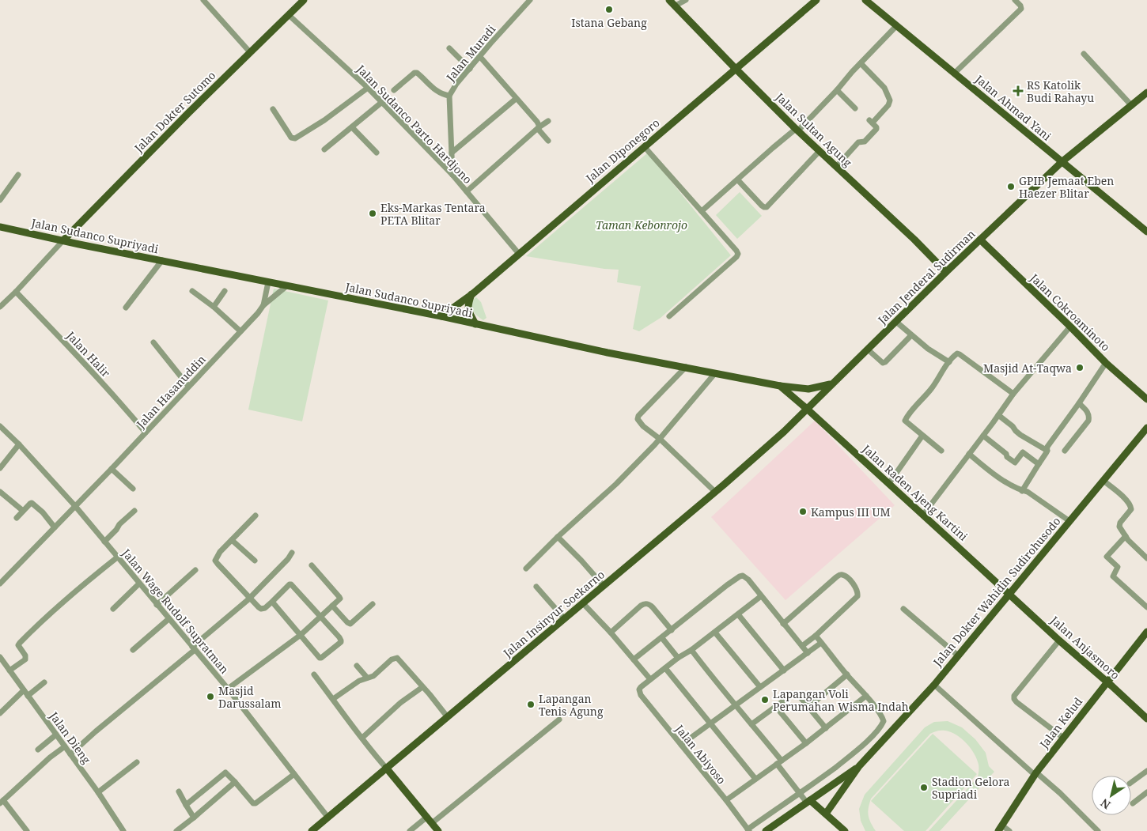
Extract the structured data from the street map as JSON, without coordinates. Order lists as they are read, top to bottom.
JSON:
{
  "streets": {
    "main road": [
      "Jalan Ahmad Yani",
      "Jalan Dokter Sutomo",
      "Jalan Sultan Agung",
      "Jalan Diponegoro",
      "Jalan Sudanco Supriyadi",
      "Jalan Jenderal Sudirman",
      "Jalan Cokroaminoto",
      "Jalan Raden Ajeng Kartini",
      "Jalan Dokter Wahidin Sudirohusodo",
      "Jalan Insinyur Soekarno",
      "Jalan Anjasmoro",
      "Jalan Kelud"
    ],
    "street": [
      "Jalan Muradi",
      "Jalan Sudanco Parto Hardjono",
      "Jalan Halir",
      "Jalan Hasanuddin",
      "Jalan Wage Rudolf Supratman",
      "Jalan Dieng",
      "Jalan Abiyoso"
    ]
  },
  "crossings": [
    ["Jalan Muradi", "Jalan Sudanco Parto Hardjono"],
    ["Jalan Ahmad Yani", "Jalan Jenderal Sudirman"],
    ["Jalan Dokter Sutomo", "Jalan Sudanco Parto Hardjono"],
    ["Jalan Dokter Sutomo", "Jalan Sudanco Supriyadi"],
    ["Jalan Sudanco Parto Hardjono", "Jalan Diponegoro"],
    ["Jalan Sultan Agung", "Jalan Diponegoro"],
    ["Jalan Sultan Agung", "Jalan Jenderal Sudirman"],
    ["Jalan Diponegoro", "Jalan Sudanco Supriyadi"],
    ["Jalan Sudanco Supriyadi", "Jalan Jenderal Sudirman"],
    ["Jalan Sudanco Supriyadi", "Jalan Hasanuddin"],
    ["Jalan Sudanco Supriyadi", "Jalan Raden Ajeng Kartini"],
    ["Jalan Sudanco Supriyadi", "Jalan Insinyur Soekarno"],
    ["Jalan Jenderal Sudirman", "Jalan Cokroaminoto"],
    ["Jalan Jenderal Sudirman", "Jalan Raden Ajeng Kartini"],
    ["Jalan Jenderal Sudirman", "Jalan Insinyur Soekarno"],
    ["Jalan Halir", "Jalan Hasanuddin"],
    ["Jalan Hasanuddin", "Jalan Wage Rudolf Supratman"],
    ["Jalan Raden Ajeng Kartini", "Jalan Dokter Wahidin Sudirohusodo"],
    ["Jalan Raden Ajeng Kartini", "Jalan Insinyur Soekarno"],
    ["Jalan Raden Ajeng Kartini", "Jalan Anjasmoro"],
    ["Jalan Dokter Wahidin Sudirohusodo", "Jalan Anjasmoro"],
    ["Jalan Wage Rudolf Supratman", "Jalan Insinyur Soekarno"],
    ["Jalan Anjasmoro", "Jalan Kelud"]
  ],
  "parks": ["Taman Kebonrojo"],
  "places": {
    "other": [
      "Istana Gebang",
      "GPIB Jemaat Eben Haezer Blitar",
      "Eks-Markas Tentara PETA Blitar",
      "Masjid At-Taqwa",
      "Kampus III UM",
      "Masjid Darussalam",
      "Lapangan Voli Perumahan Wisma Indah",
      "Lapangan Tenis Agung",
      "Stadion Gelora Supriadi"
    ],
    "health": ["RS Katolik Budi Rahayu"]
  },
  "north": "bottom left"
}
